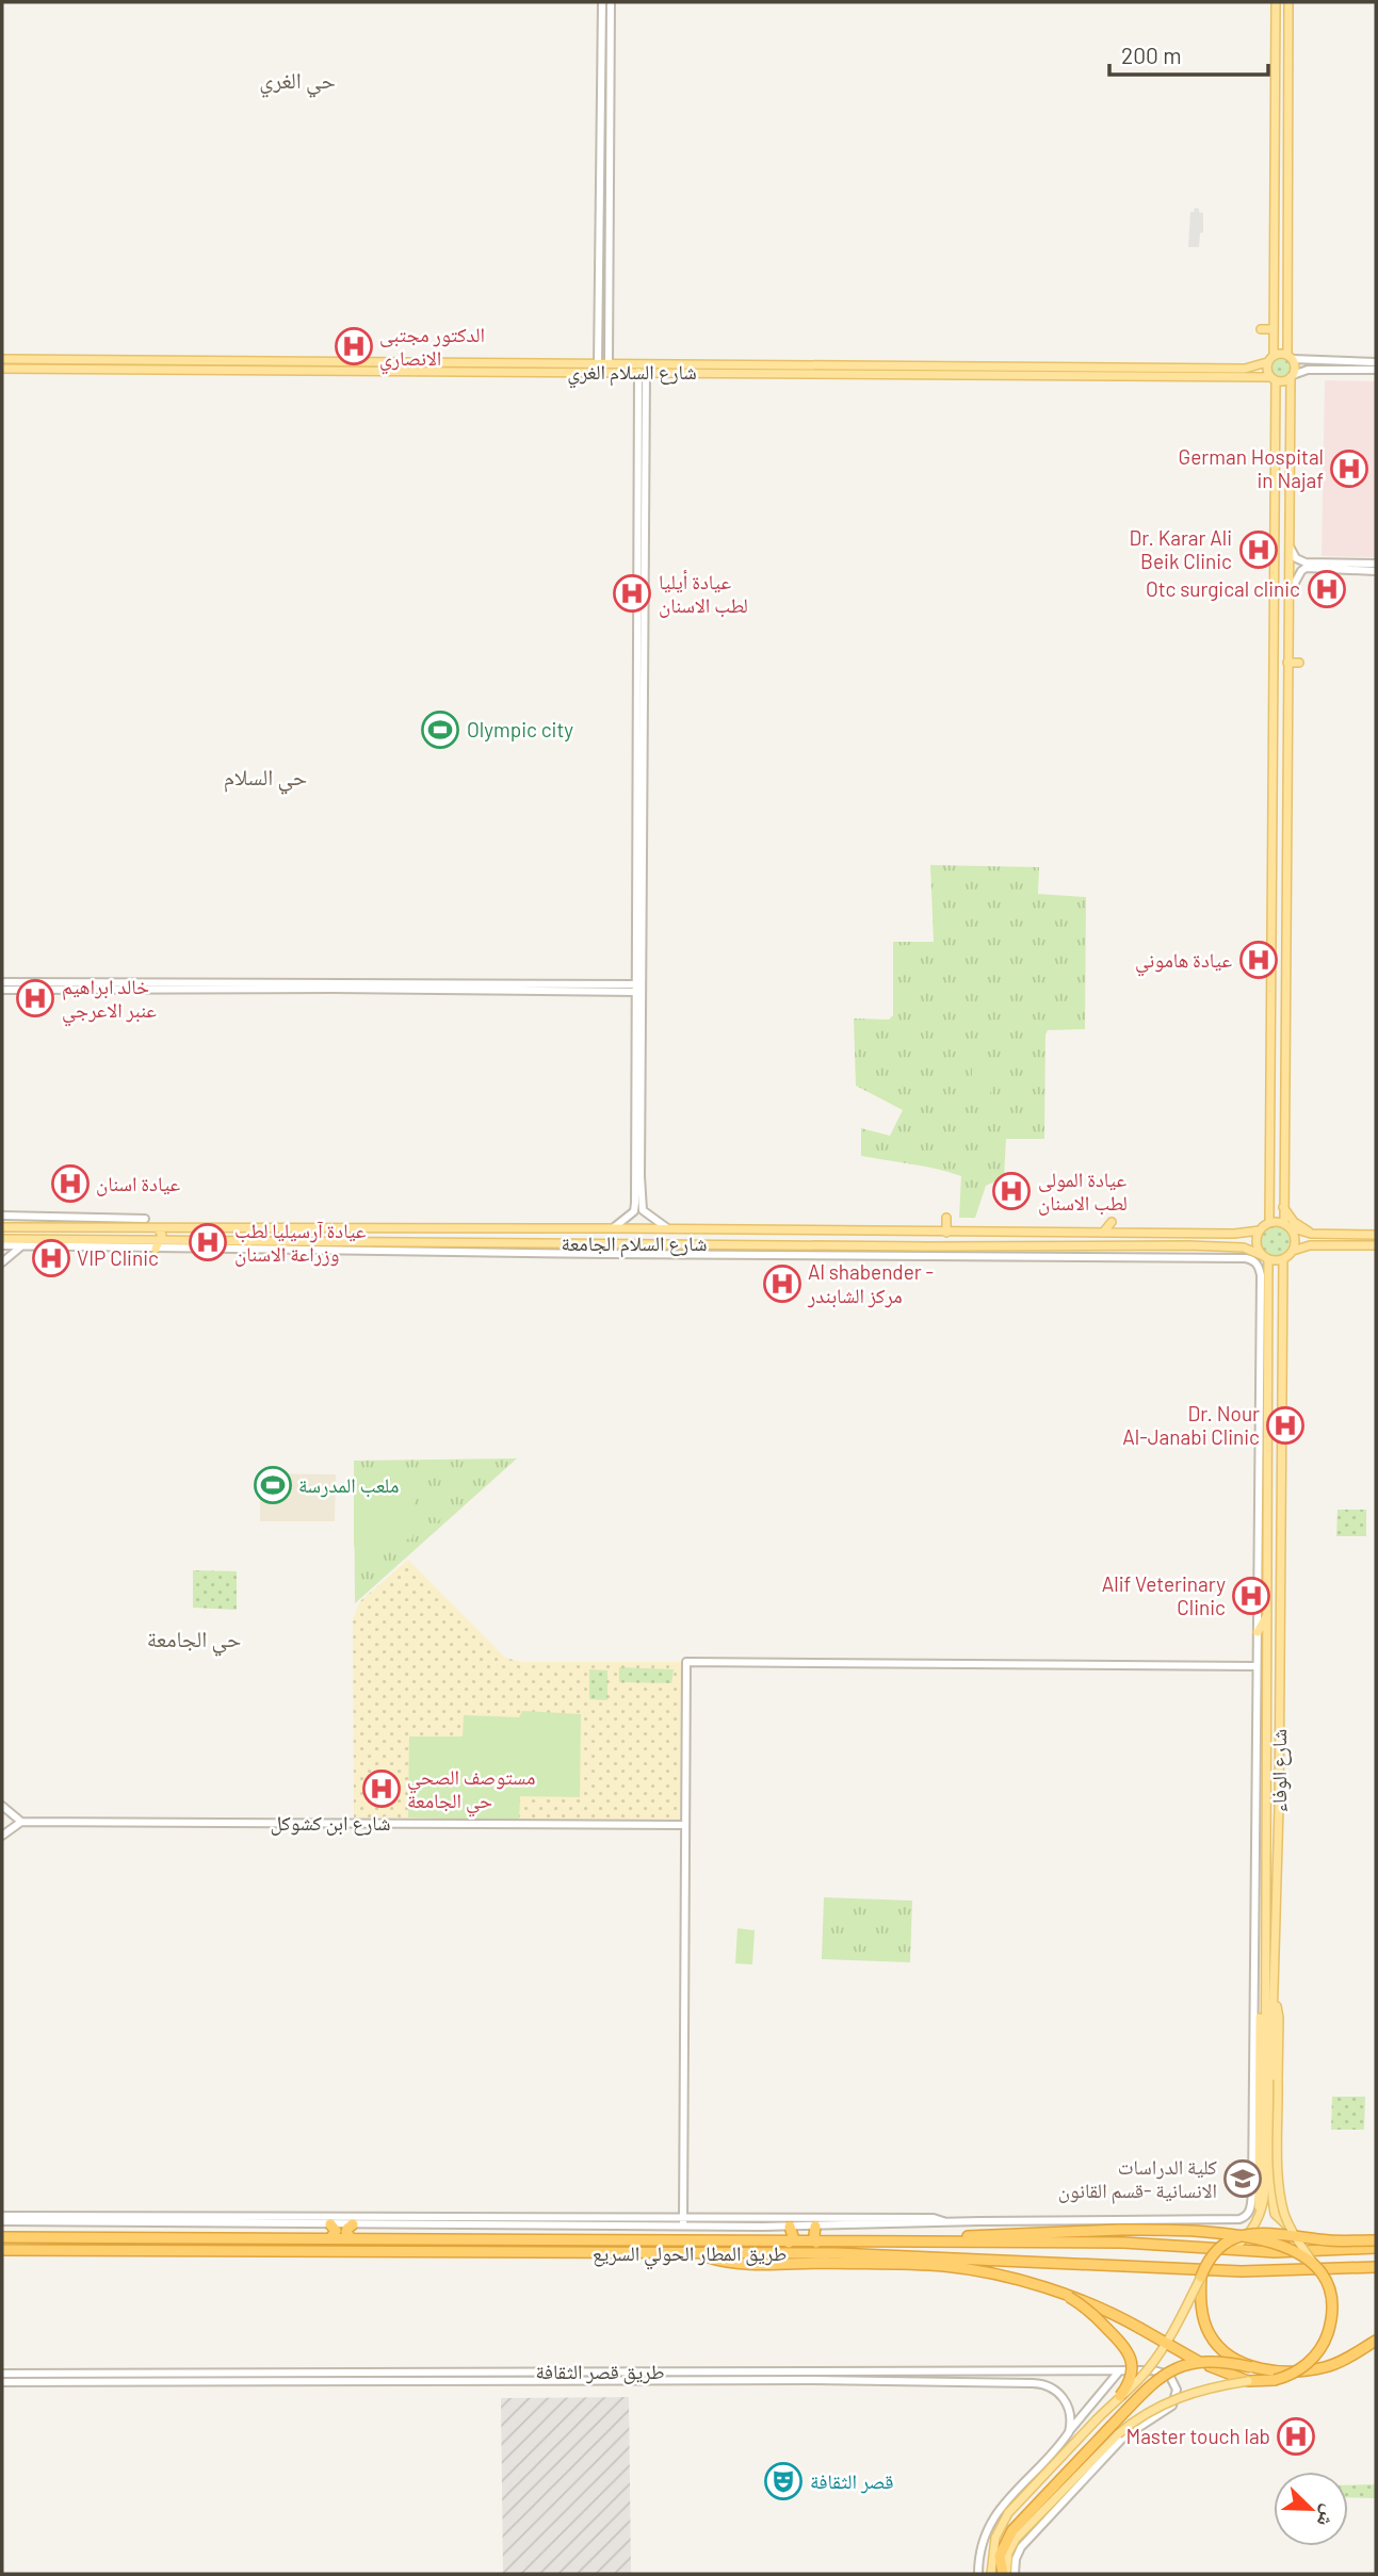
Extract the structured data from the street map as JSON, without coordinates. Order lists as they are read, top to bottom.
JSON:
{
  "streets": {
    "highway": ["طريق المطار الحولي السريع"],
    "main road": ["شارع السلام الغري", "شارع السلام الجامعة", "شارع الوفاء"],
    "street": ["شارع ابن كشوكل", "طريق قصر الثقافة"]
  },
  "crossings": [
    ["شارع السلام الجامعة", "شارع الوفاء"],
    ["شارع الوفاء", "طريق المطار الحولي السريع"]
  ],
  "districts": ["حي الغري", "حي السلام", "حي الجامعة"],
  "places": {
    "hospital": [
      "الدكتور مجتبى الانصاري",
      "German Hospital in Najaf",
      "Dr. Karar Ali Beik Clinic",
      "Otc surgical clinic",
      "عيادة أيليا لطب الاسنان",
      "عيادة هاموني",
      "خالد ابراهيم عنبر الاعرجي",
      "عيادة اسنان",
      "عيادة المولى لطب الاسنان",
      "عيادة آرسيليا لطب وزراعة الاسنان",
      "VIP Clinic",
      "Al shabender - مركز الشابندر",
      "Dr. Nour Al-Janabi Clinic",
      "Alif Veterinary Clinic",
      "مستوصف الصحي حي الجامعة",
      "Master touch lab"
    ],
    "sports": ["Olympic city", "ملعب المدرسة"],
    "school or university": ["كلية الدراسات الانسانية -قسم القانون"],
    "theatre": ["قصر الثقافة"]
  },
  "scale_bar": "200 m",
  "north": "bottom right"
}
